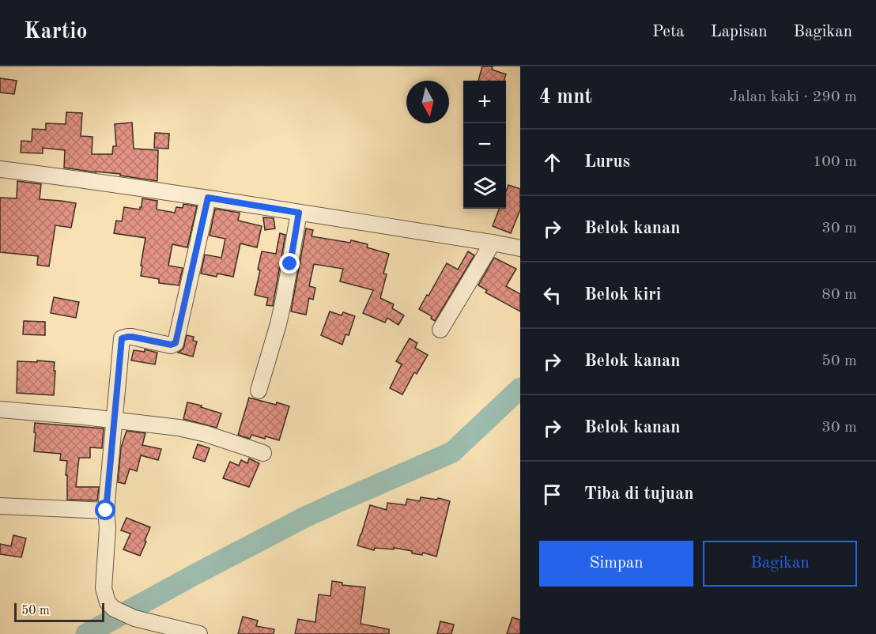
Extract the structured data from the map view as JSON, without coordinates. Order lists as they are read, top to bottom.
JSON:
{
  "scale_bar": "50 m",
  "north": "bottom",
  "page": {
    "header": "Kartio",
    "nav": ["Peta", "Lapisan", "Bagikan"],
    "heading": ["4 mnt", "Jalan kaki · 290 m"],
    "map_buttons": ["+", "−"],
    "list": [
      ["Lurus", "100 m"],
      ["Belok kanan", "30 m"],
      ["Belok kiri", "80 m"],
      ["Belok kanan", "50 m"],
      ["Belok kanan", "30 m"],
      "Tiba di tujuan"
    ],
    "buttons": ["Simpan", "Bagikan"],
    "scale": "50 m"
  }
}
